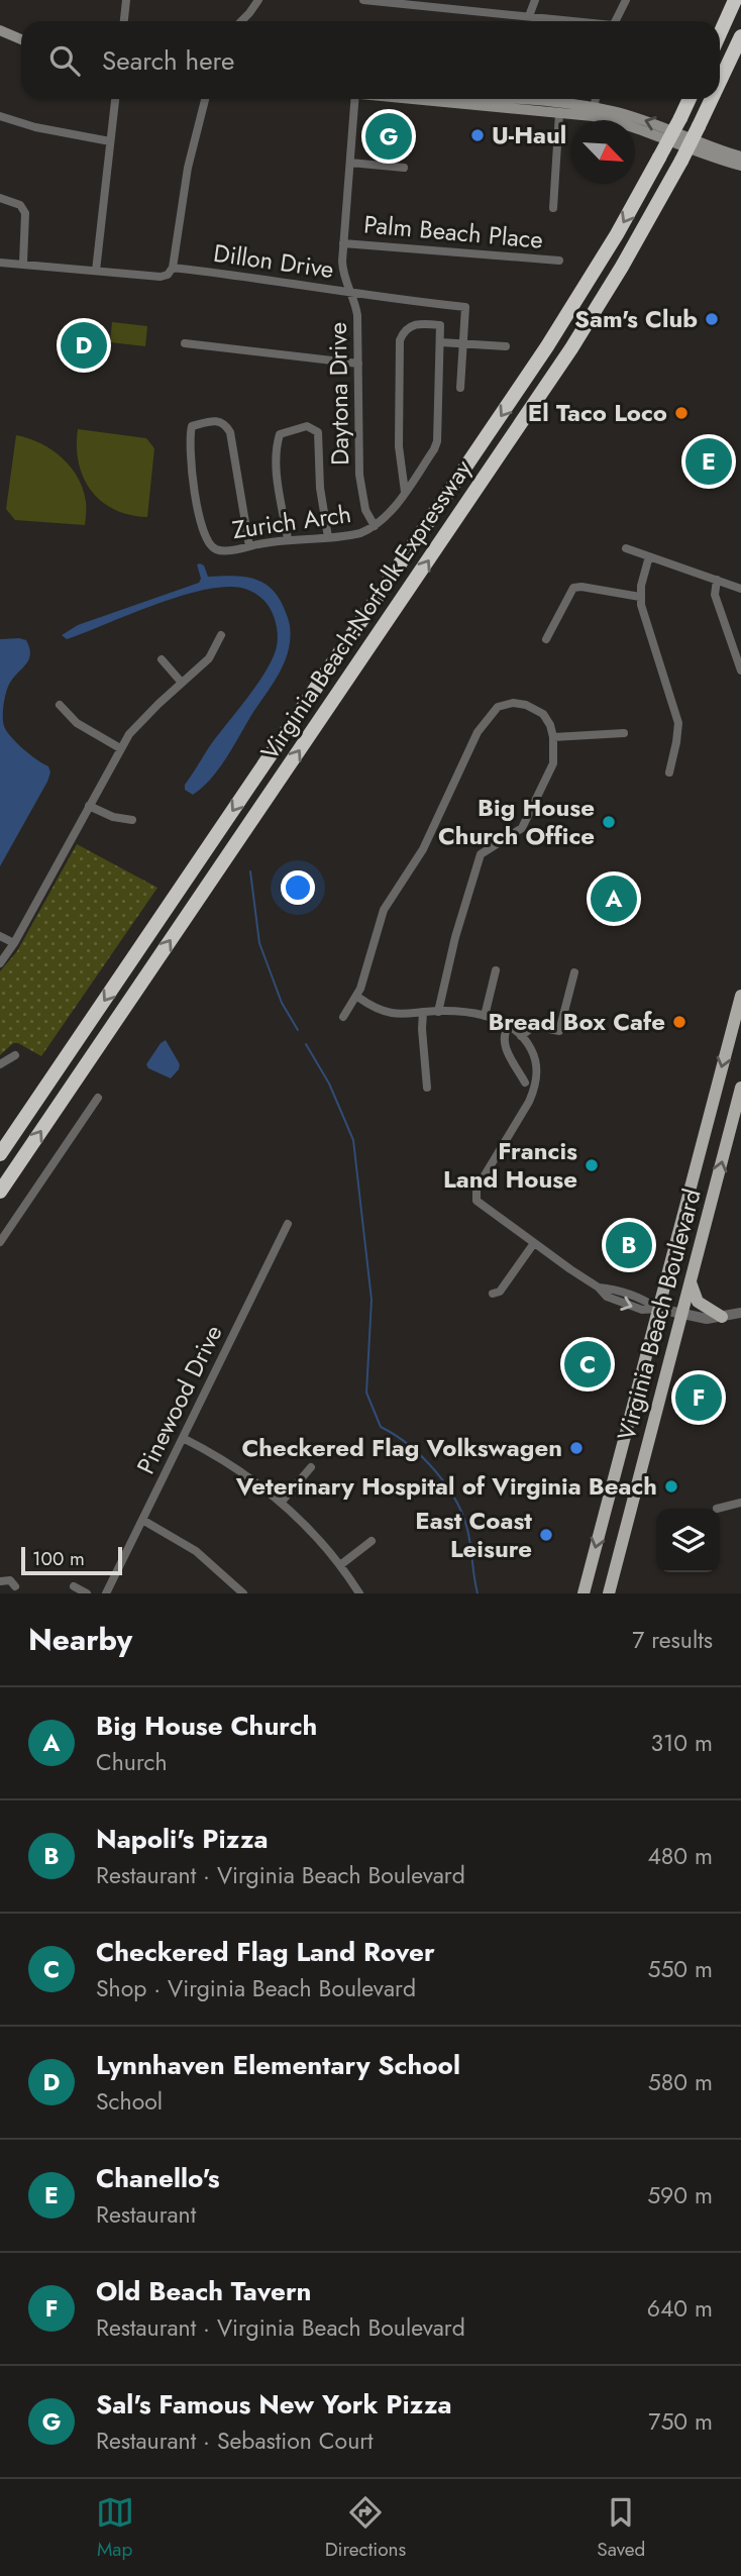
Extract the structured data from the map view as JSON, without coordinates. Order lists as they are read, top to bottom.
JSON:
{
  "streets": {
    "highway": ["Virginia Beach-Norfolk Expressway"],
    "main road": ["Virginia Beach Boulevard"],
    "street": [
      "Palm Beach Place",
      "Dillon Drive",
      "Daytona Drive",
      "Zurich Arch",
      "Pinewood Drive"
    ]
  },
  "crossings": [
    ["Palm Beach Place", "Daytona Drive"],
    ["Dillon Drive", "Daytona Drive"],
    ["Daytona Drive", "Zurich Arch"]
  ],
  "places": [
    "U-Haul",
    "Sam's Club",
    "El Taco Loco",
    "Big House Church Office",
    "Bread Box Cafe",
    "Francis Land House",
    "Checkered Flag Volkswagen",
    "Veterinary Hospital of Virginia Beach",
    "East Coast Leisure"
  ],
  "scale_bar": "100 m",
  "north": "bottom right",
  "page": {
    "search": "Search here",
    "pins": [
      "G",
      "D",
      "E",
      "A",
      "B",
      "C",
      "F"
    ],
    "scale": "100 m",
    "heading": ["Nearby", "7 results"],
    "list": [
      {
        "mark": "A",
        "name": "Big House Church",
        "note": "Church",
        "value": "310 m"
      },
      {
        "mark": "B",
        "name": "Napoli's Pizza",
        "note": "Restaurant · Virginia Beach Boulevard",
        "value": "480 m"
      },
      {
        "mark": "C",
        "name": "Checkered Flag Land Rover",
        "note": "Shop · Virginia Beach Boulevard",
        "value": "550 m"
      },
      {
        "mark": "D",
        "name": "Lynnhaven Elementary School",
        "note": "School",
        "value": "580 m"
      },
      {
        "mark": "E",
        "name": "Chanello's",
        "note": "Restaurant",
        "value": "590 m"
      },
      {
        "mark": "F",
        "name": "Old Beach Tavern",
        "note": "Restaurant · Virginia Beach Boulevard",
        "value": "640 m"
      },
      {
        "mark": "G",
        "name": "Sal's Famous New York Pizza",
        "note": "Restaurant · Sebastion Court",
        "value": "750 m"
      }
    ],
    "nav": ["Map", "Directions", "Saved"]
  }
}
